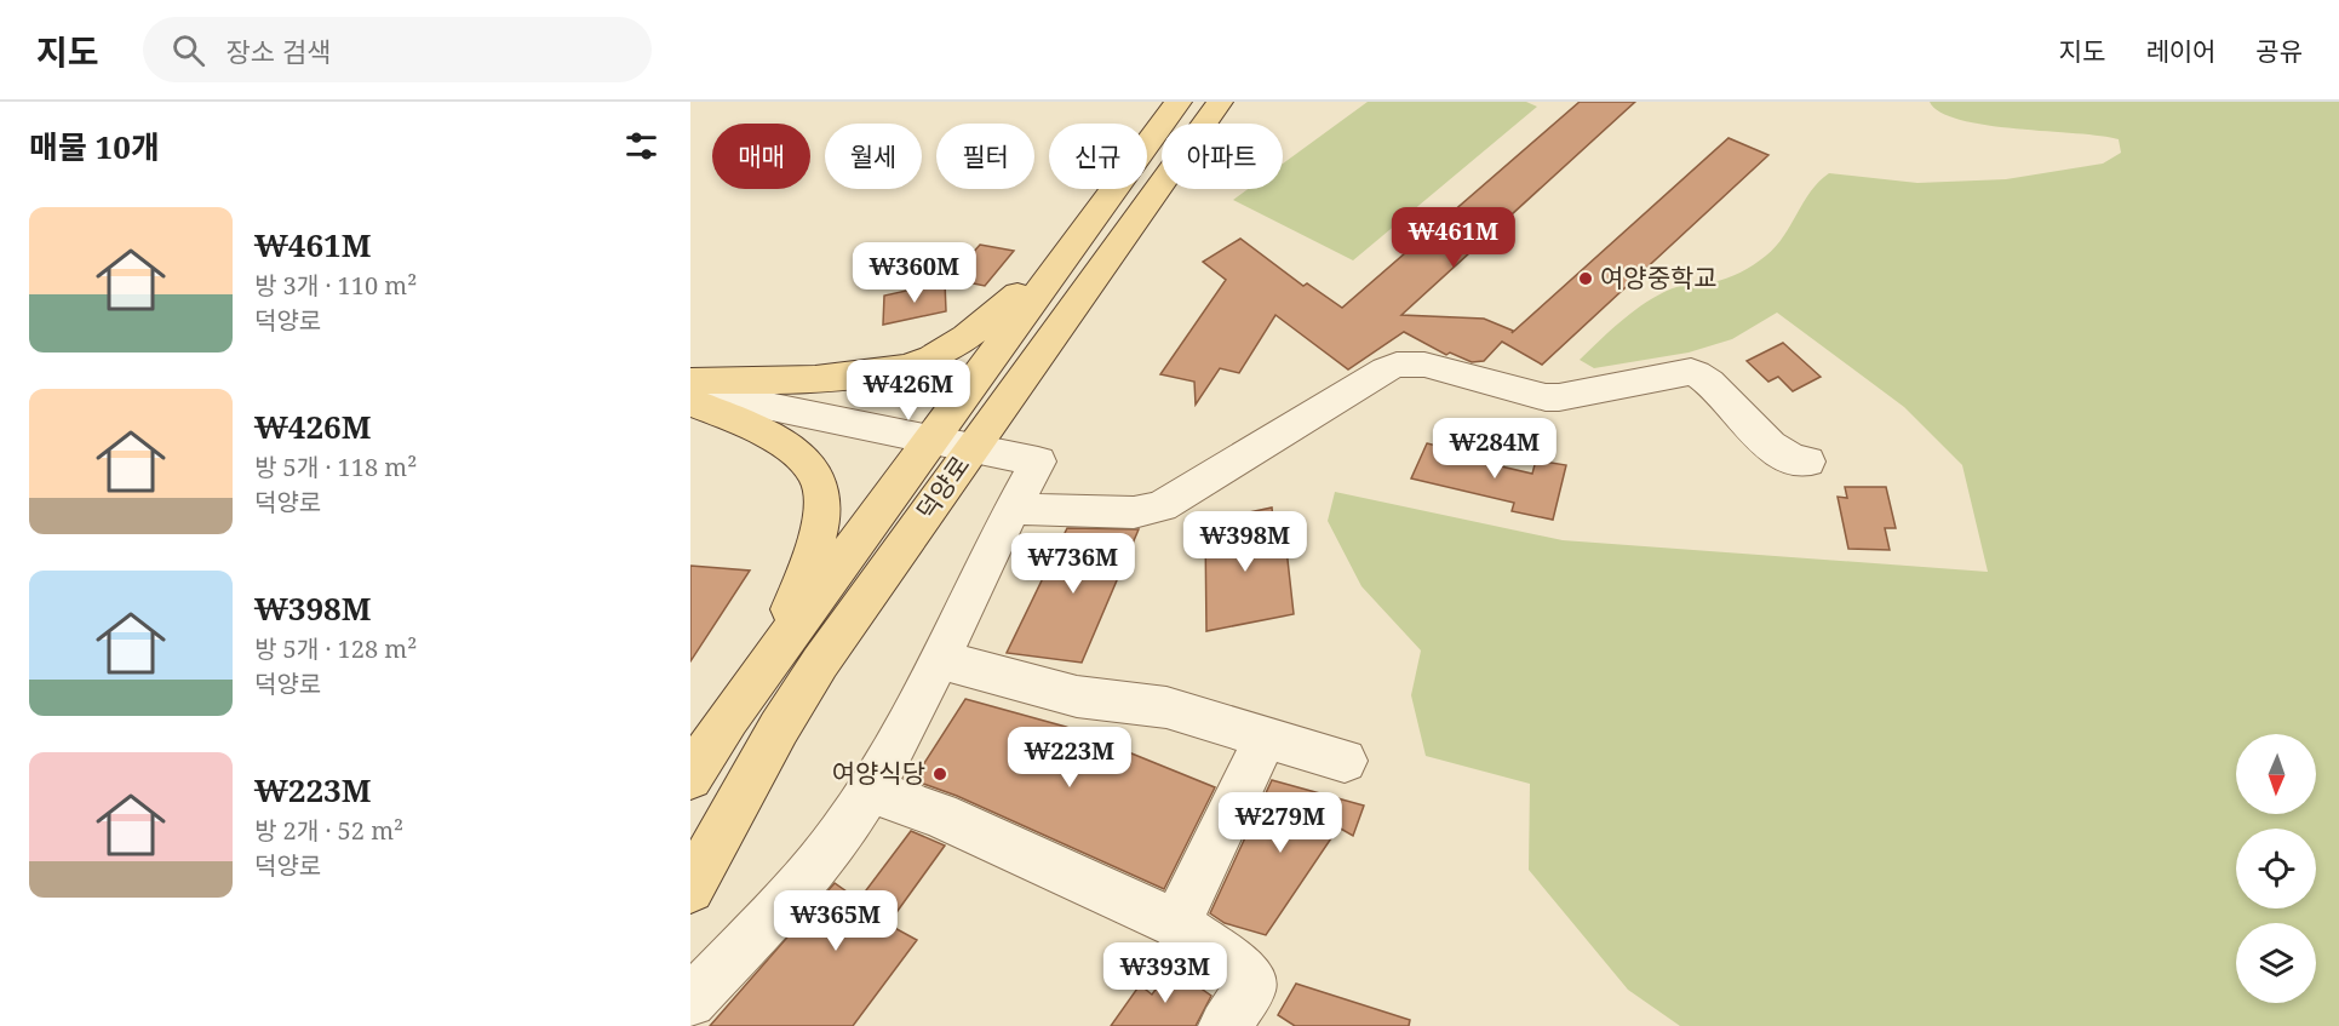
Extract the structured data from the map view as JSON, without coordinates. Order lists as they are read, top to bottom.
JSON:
{
  "streets": {
    "main road": ["덕양로"]
  },
  "places": ["여양중학교", "여양식당"],
  "north": "bottom",
  "page": {
    "header": "지도",
    "search": "장소 검색",
    "nav": ["지도", "레이어", "공유"],
    "heading": "매물 10개",
    "chip": [
      "매매",
      "월세",
      "필터",
      "신규",
      "아파트"
    ],
    "list": [
      {
        "name": "₩461M",
        "note": "방 3개 · 110 m² · 덕양로"
      },
      {
        "name": "₩426M",
        "note": "방 5개 · 118 m² · 덕양로"
      },
      {
        "name": "₩398M",
        "note": "방 5개 · 128 m² · 덕양로"
      },
      {
        "name": "₩223M",
        "note": "방 2개 · 52 m² · 덕양로"
      }
    ],
    "price": [
      "₩461M",
      "₩360M",
      "₩426M",
      "₩284M",
      "₩398M",
      "₩736M",
      "₩223M",
      "₩279M",
      "₩365M",
      "₩393M"
    ]
  }
}
